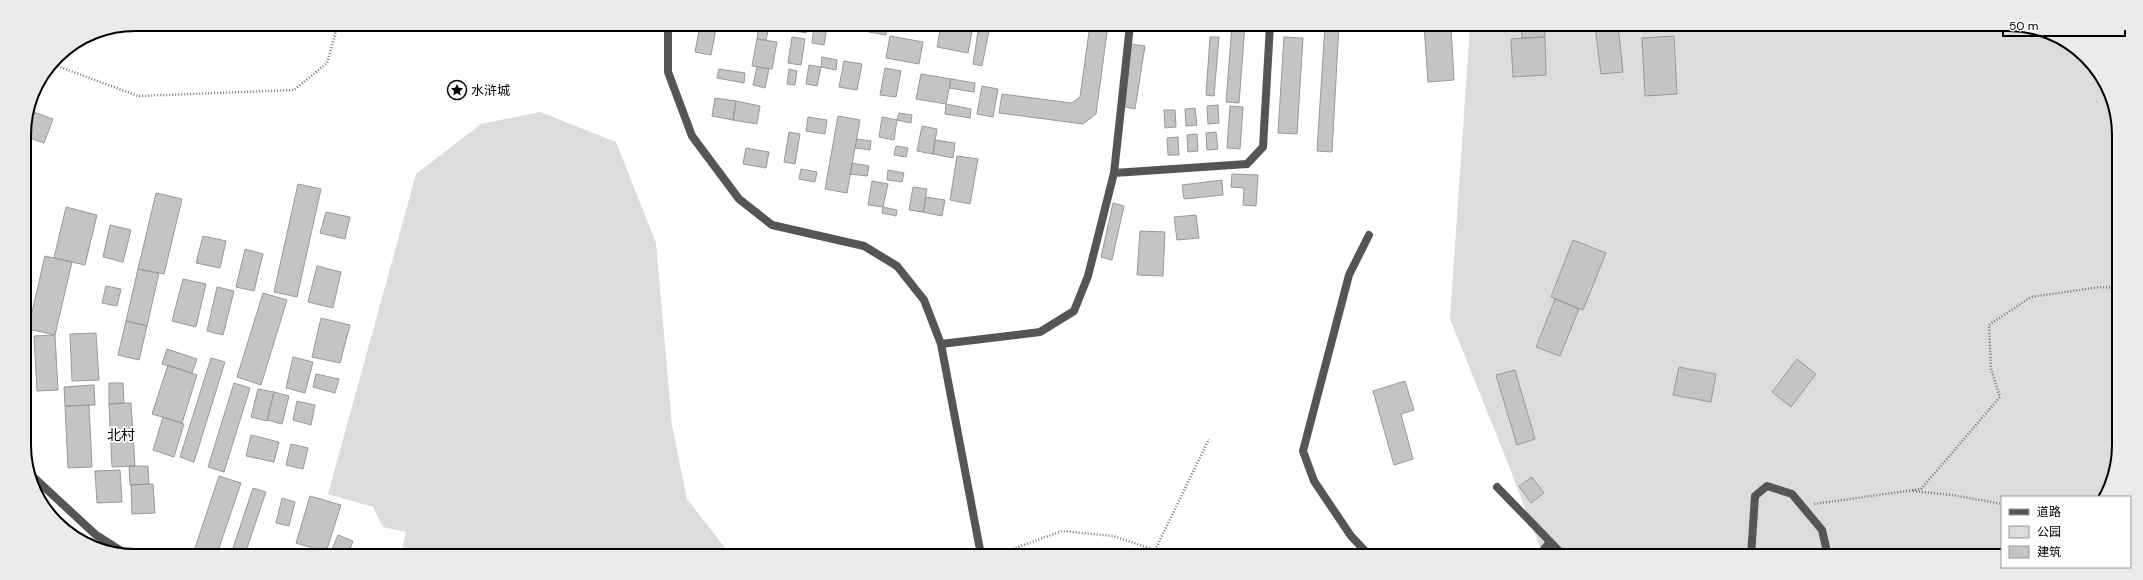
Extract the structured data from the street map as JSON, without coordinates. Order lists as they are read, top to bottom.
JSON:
{
  "districts": ["北村"],
  "places": {
    "place": ["水浒城"]
  },
  "legend": ["道路", "公园", "建筑"],
  "scale_bar": "50 m"
}
